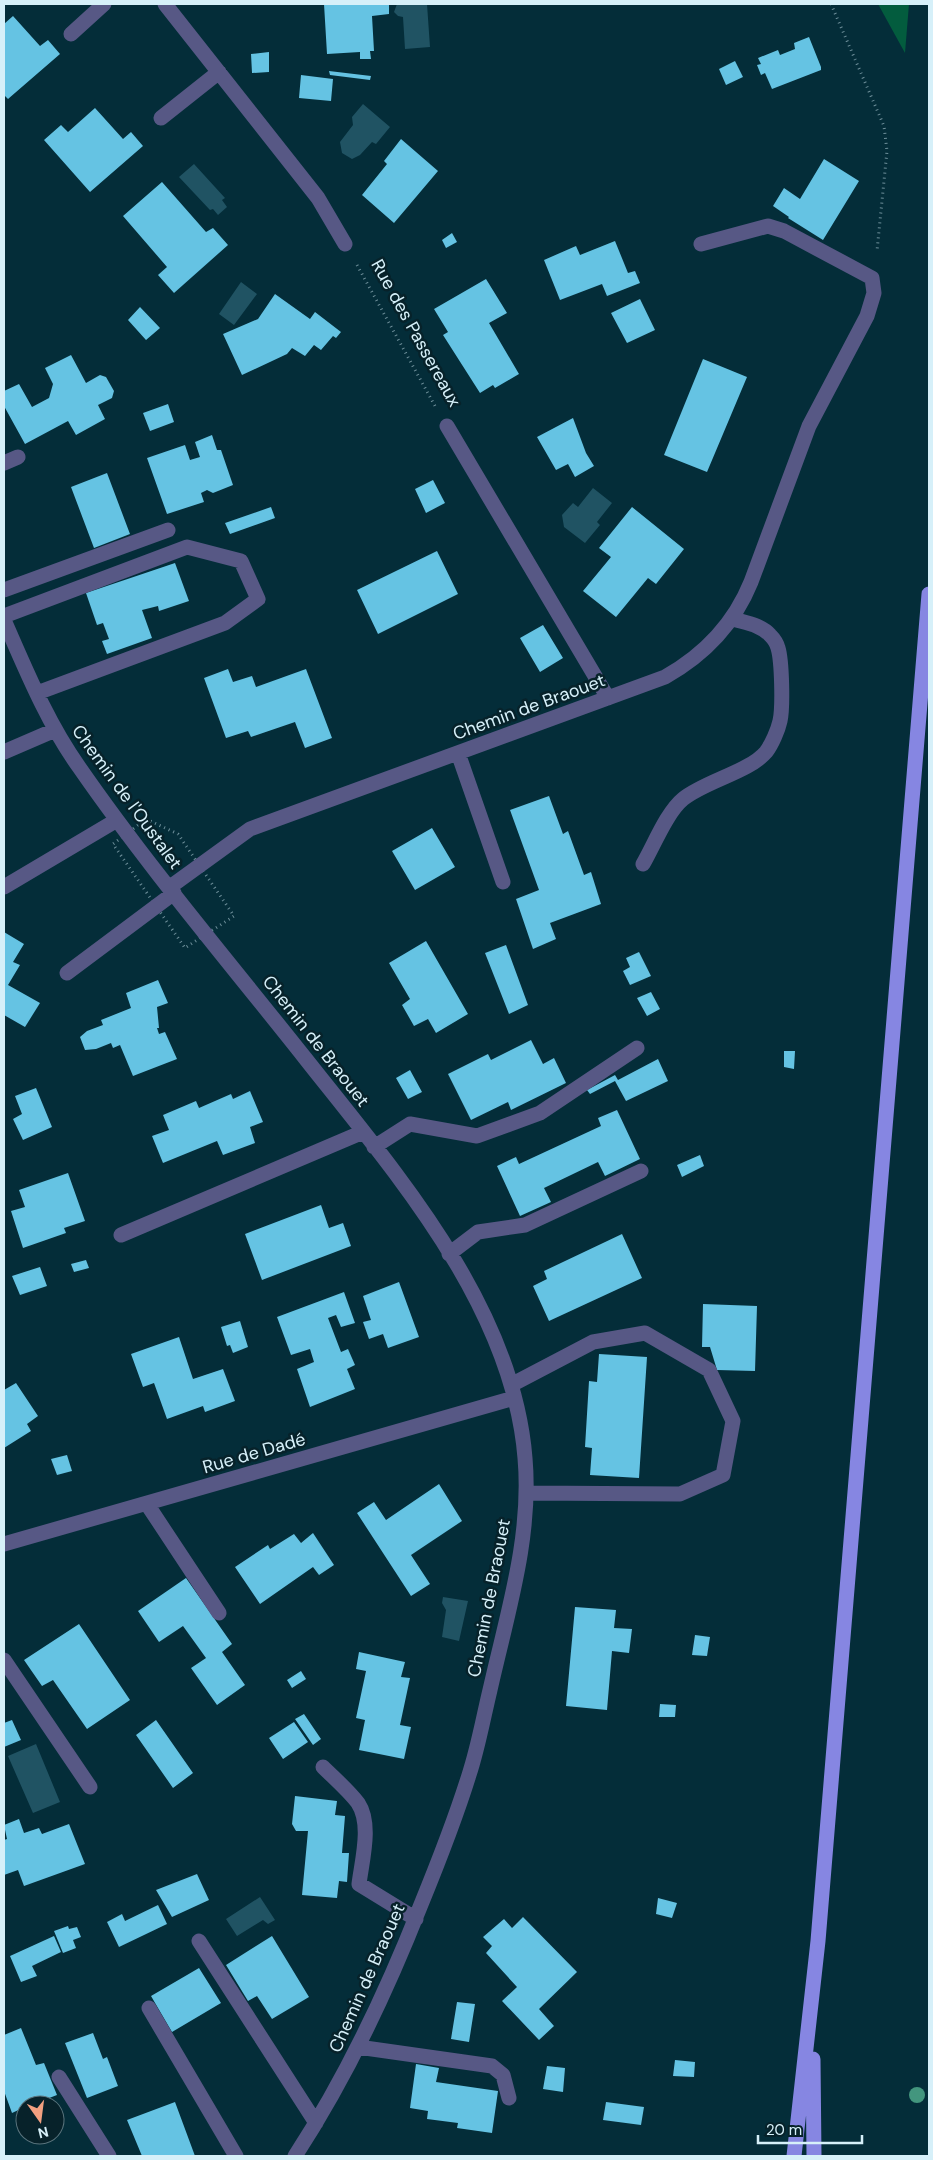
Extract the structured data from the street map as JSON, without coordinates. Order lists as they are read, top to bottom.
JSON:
{
  "streets": {
    "street": [
      "Rue des Passereaux",
      "Chemin de Braouet",
      "Chemin de l'Oustalet",
      "Rue de Dadé"
    ]
  },
  "crossings": [
    ["Rue des Passereaux", "Chemin de Braouet"],
    ["Chemin de Braouet", "Chemin de l'Oustalet"],
    ["Chemin de Braouet", "Rue de Dadé"]
  ],
  "scale_bar": "20 m",
  "north": "bottom"
}
